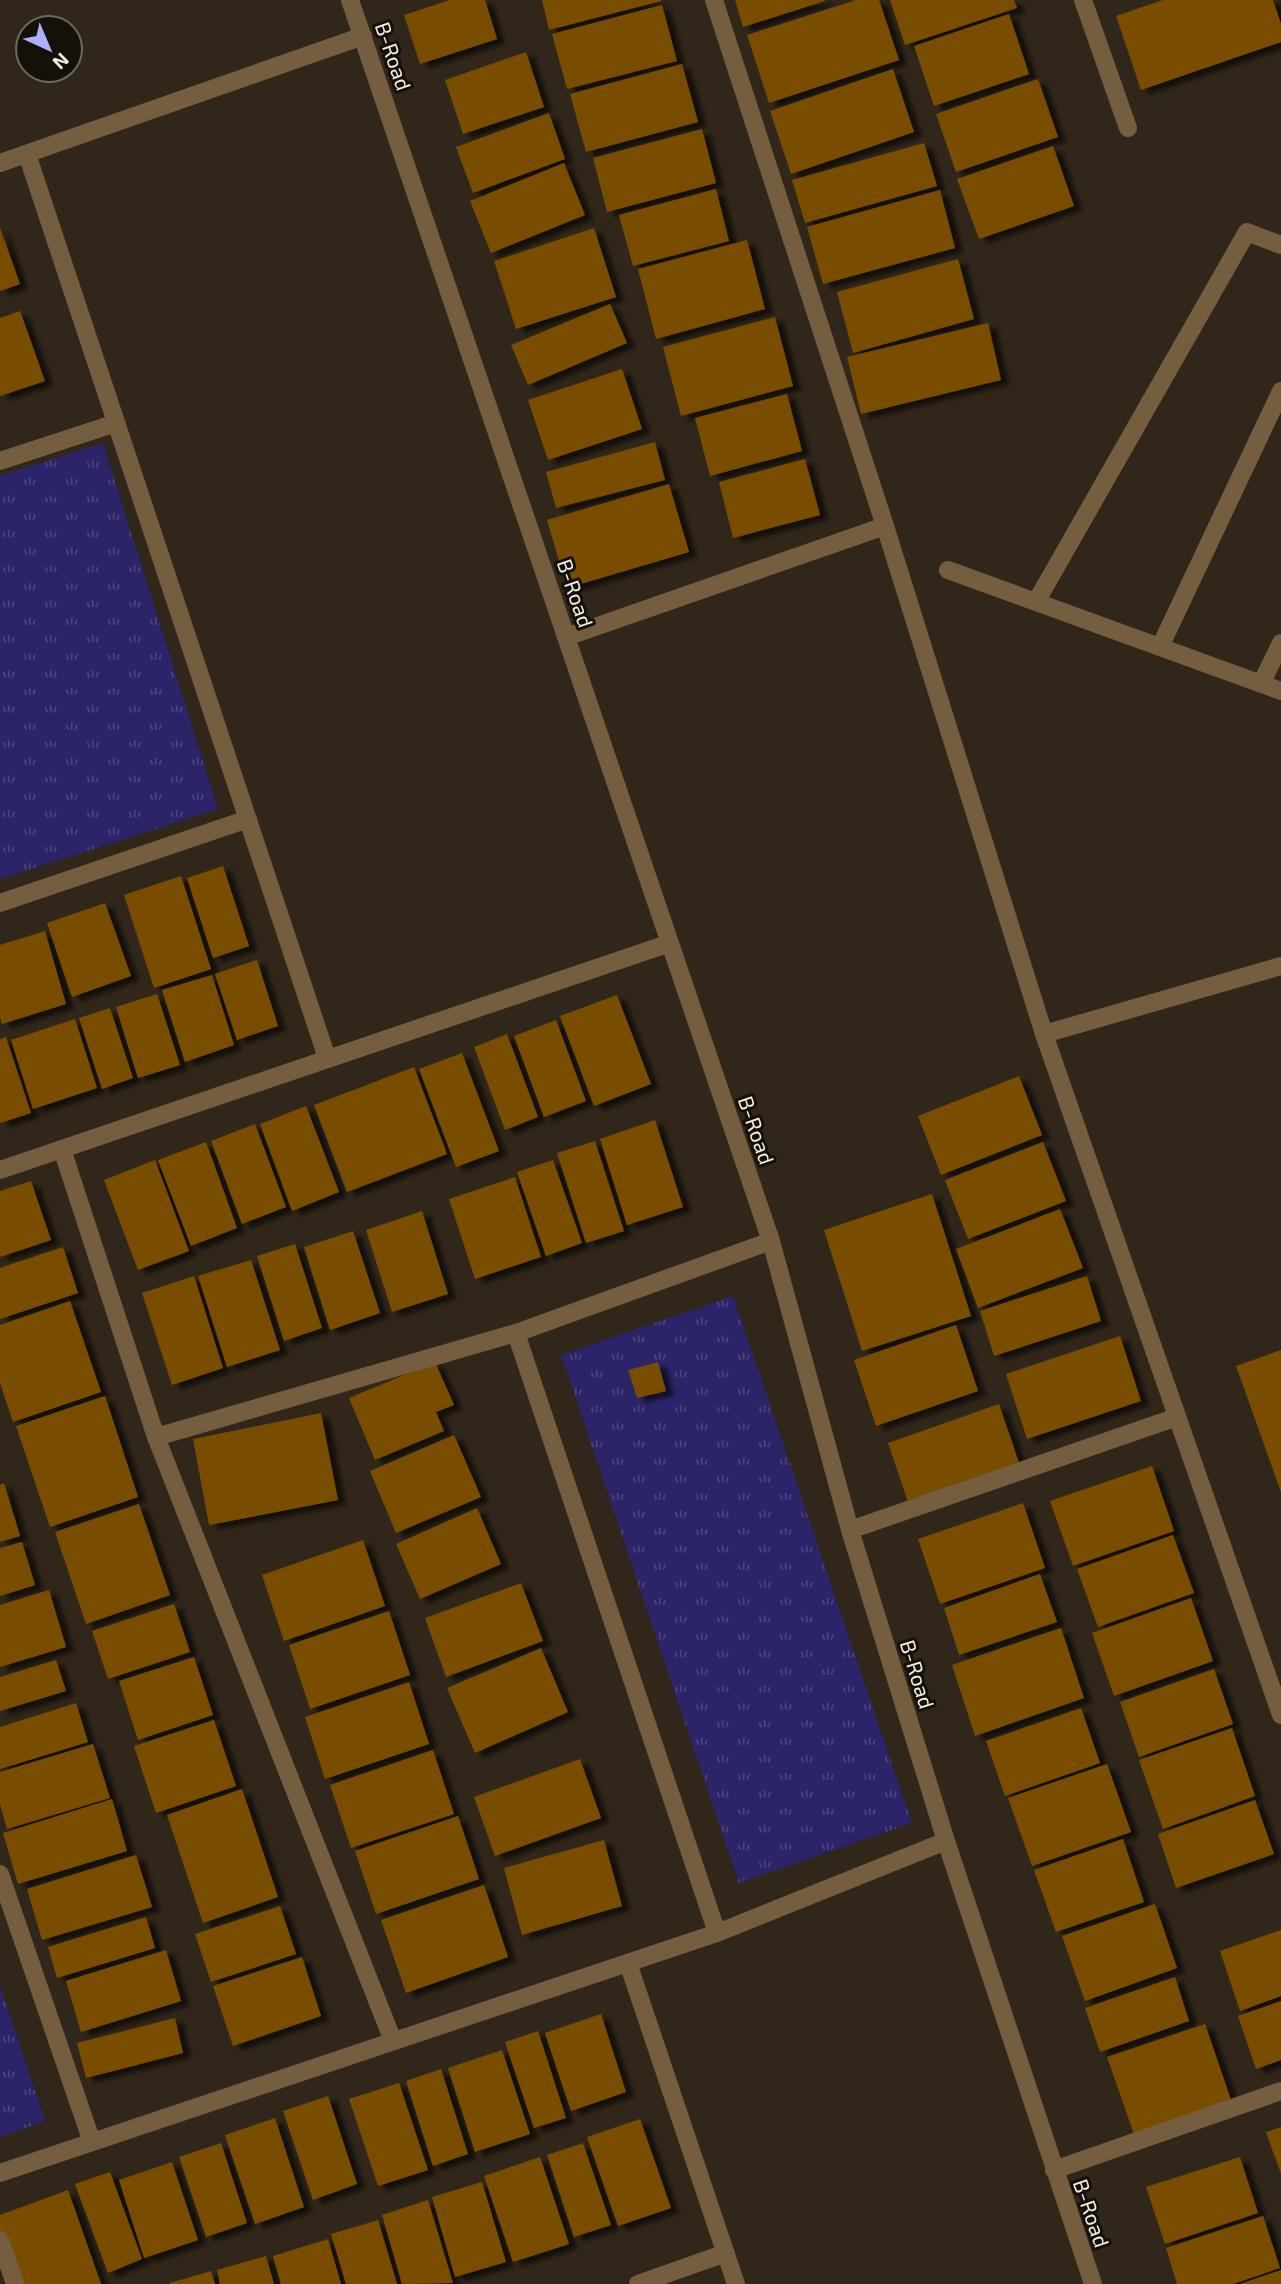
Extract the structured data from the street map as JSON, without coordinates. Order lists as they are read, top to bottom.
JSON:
{
  "streets": {
    "street": ["B-Road"]
  },
  "north": "bottom right"
}
